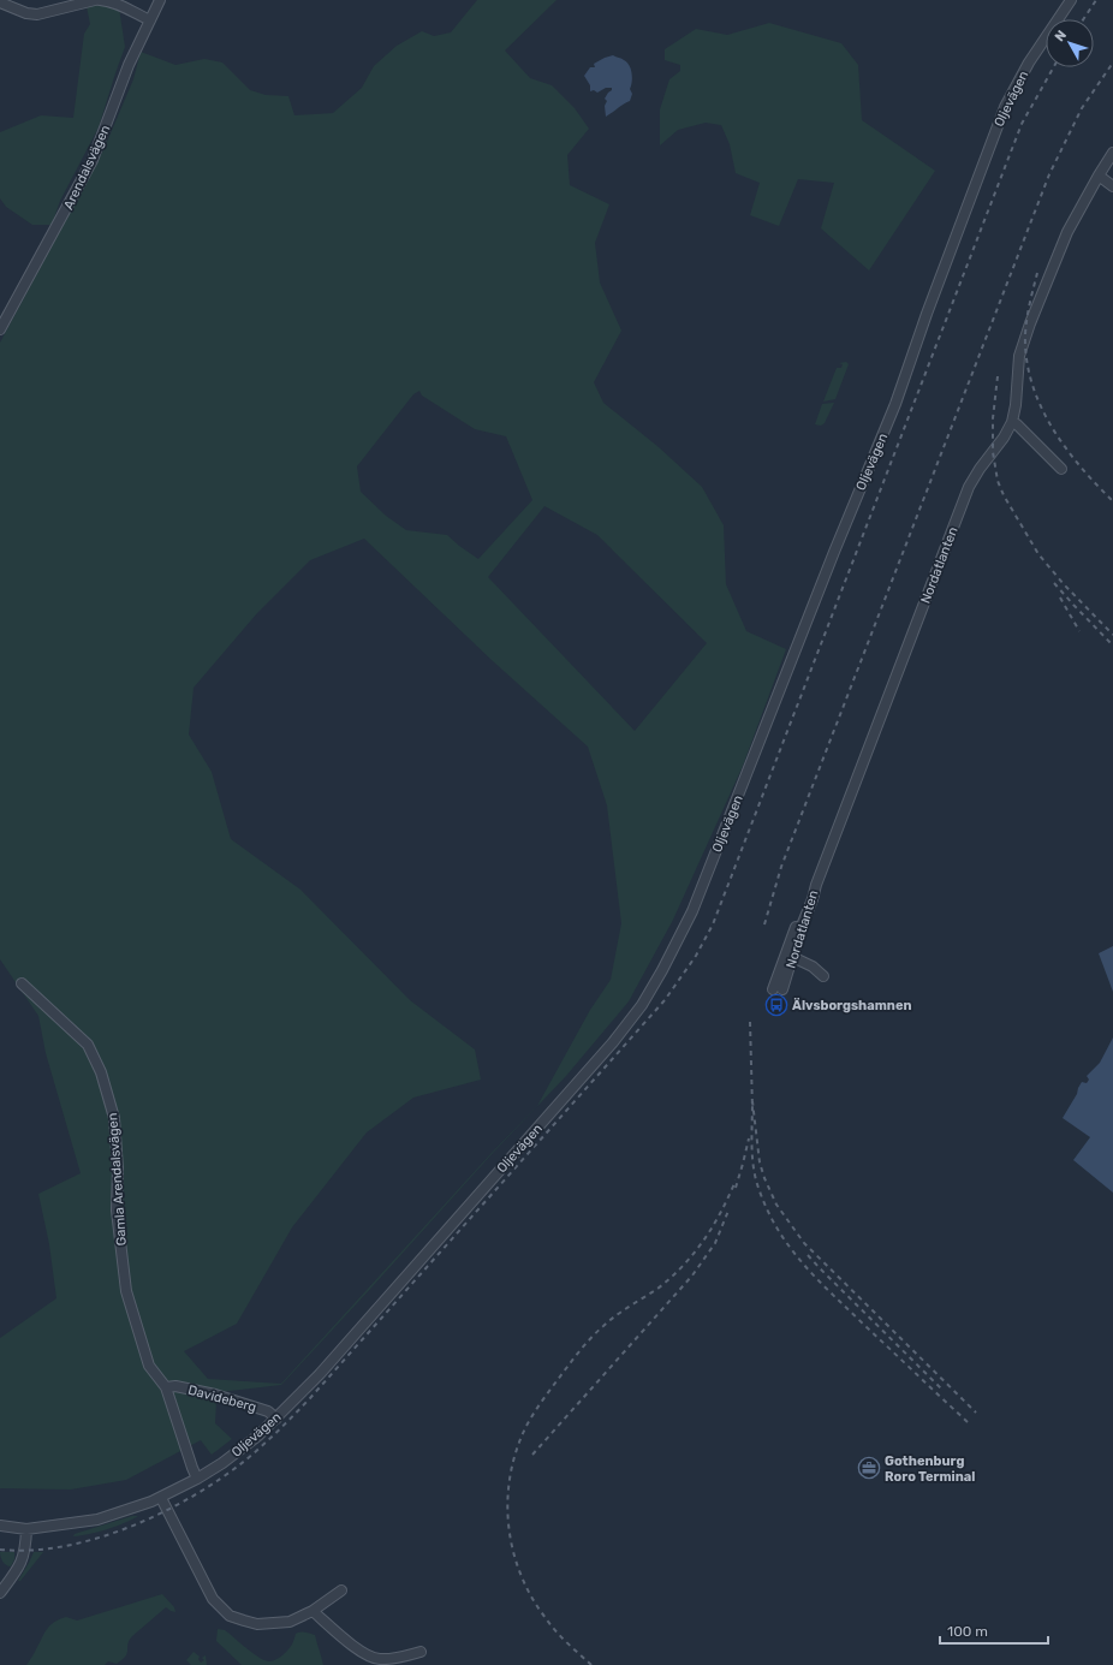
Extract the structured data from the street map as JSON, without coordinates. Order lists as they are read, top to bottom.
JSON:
{
  "streets": {
    "street": [
      "Oljevägen",
      "Arendalsvägen",
      "Nordatlanten",
      "Gamla Arendalsvägen",
      "Davideberg"
    ]
  },
  "crossings": [
    ["Oljevägen", "Gamla Arendalsvägen"],
    ["Oljevägen", "Davideberg"],
    ["Gamla Arendalsvägen", "Davideberg"]
  ],
  "places": {
    "bus stop": ["Älvsborgshamnen"],
    "office": ["Gothenburg Roro Terminal"]
  },
  "scale_bar": "100 m",
  "north": "top left"
}
